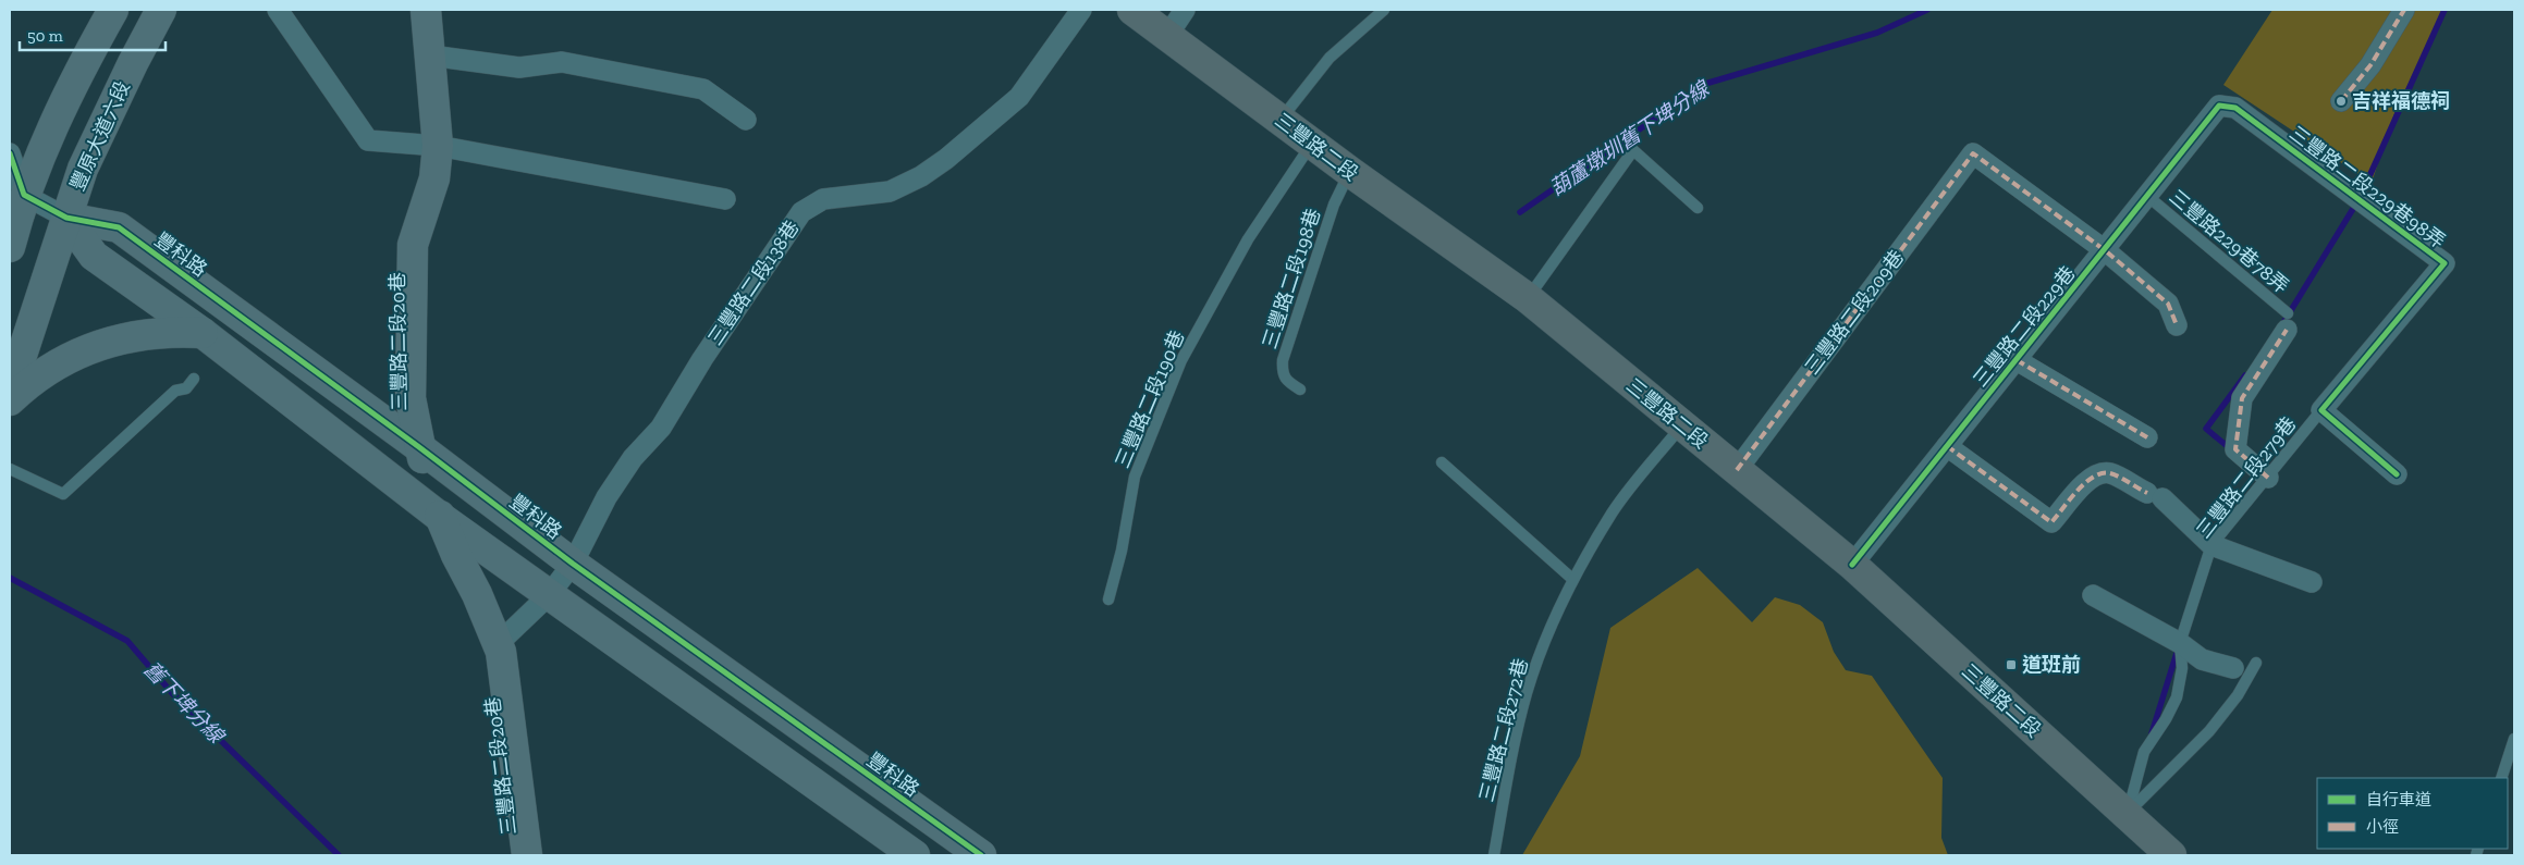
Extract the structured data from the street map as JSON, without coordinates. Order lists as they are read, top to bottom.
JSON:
{
  "streets": {
    "main road": ["三豐路二段"],
    "street": [
      "豐原大道六段",
      "三豐路二段229巷98弄",
      "豐科路",
      "三豐路二段138巷",
      "三豐路二段209巷",
      "三豐路二段229巷",
      "三豐路二段20巷"
    ],
    "lane": [
      "三豐路229巷78弄",
      "三豐路二段198巷",
      "三豐路二段190巷",
      "三豐路二段279巷",
      "三豐路二段272巷"
    ]
  },
  "crossings": [
    ["豐原大道六段", "豐科路"],
    ["三豐路二段", "三豐路二段198巷"],
    ["三豐路二段", "三豐路二段209巷"],
    ["三豐路二段", "三豐路二段229巷"],
    ["三豐路二段", "三豐路二段190巷"],
    ["三豐路二段", "三豐路二段279巷"],
    ["三豐路二段", "三豐路二段272巷"],
    ["三豐路二段229巷98弄", "三豐路二段229巷"],
    ["三豐路二段229巷98弄", "三豐路二段279巷"],
    ["三豐路229巷78弄", "三豐路二段229巷"],
    ["豐科路", "三豐路二段138巷"],
    ["豐科路", "三豐路二段20巷"],
    ["三豐路二段138巷", "三豐路二段20巷"],
    ["三豐路二段209巷", "三豐路二段229巷"]
  ],
  "water": ["葫蘆墩圳舊下埤分線", "舊下埤分線"],
  "places": {
    "other": ["吉祥福德祠"],
    "transit": ["道班前"]
  },
  "legend": ["自行車道", "小徑"],
  "scale_bar": "50 m"
}
